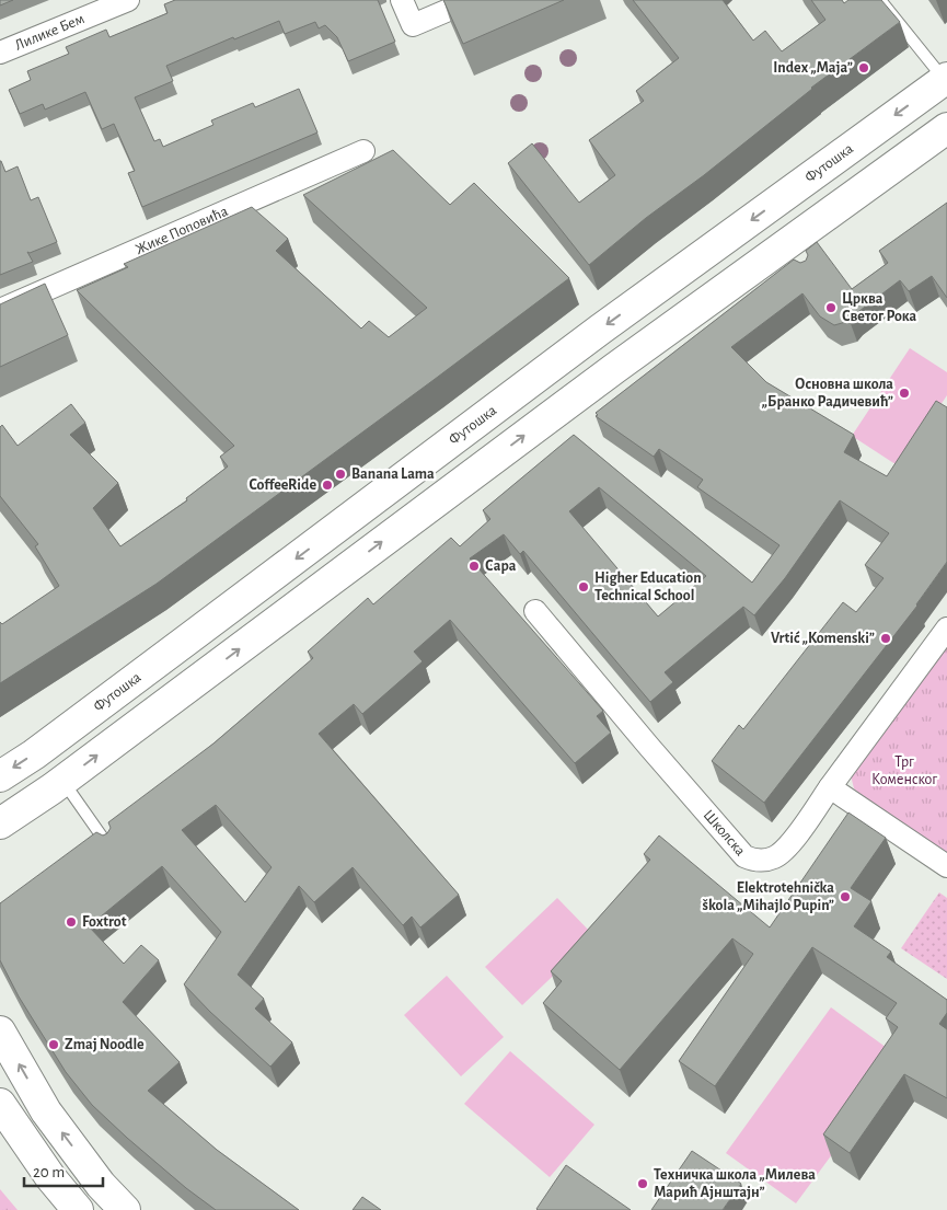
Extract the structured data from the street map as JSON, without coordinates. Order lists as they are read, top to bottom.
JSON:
{
  "streets": {
    "main road": ["Футошка"],
    "street": ["Лилике Бем", "Жике Поповића", "Школска"]
  },
  "parks": ["Трг Коменског"],
  "places": [
    "Index „Maja”",
    "Црква Светог Рока",
    "Основна школа „Бранко Радичевић”",
    "Banana Lama",
    "CoffeeRide",
    "Сара",
    "Higher Education Technical School",
    "Vrtić „Komenski”",
    "Elektrotehnička škola „Mihajlo Pupin”",
    "Foxtrot",
    "Zmaj Noodle",
    "Техничка школа „Милева Марић Ајнштајн”"
  ],
  "scale_bar": "20 m"
}
